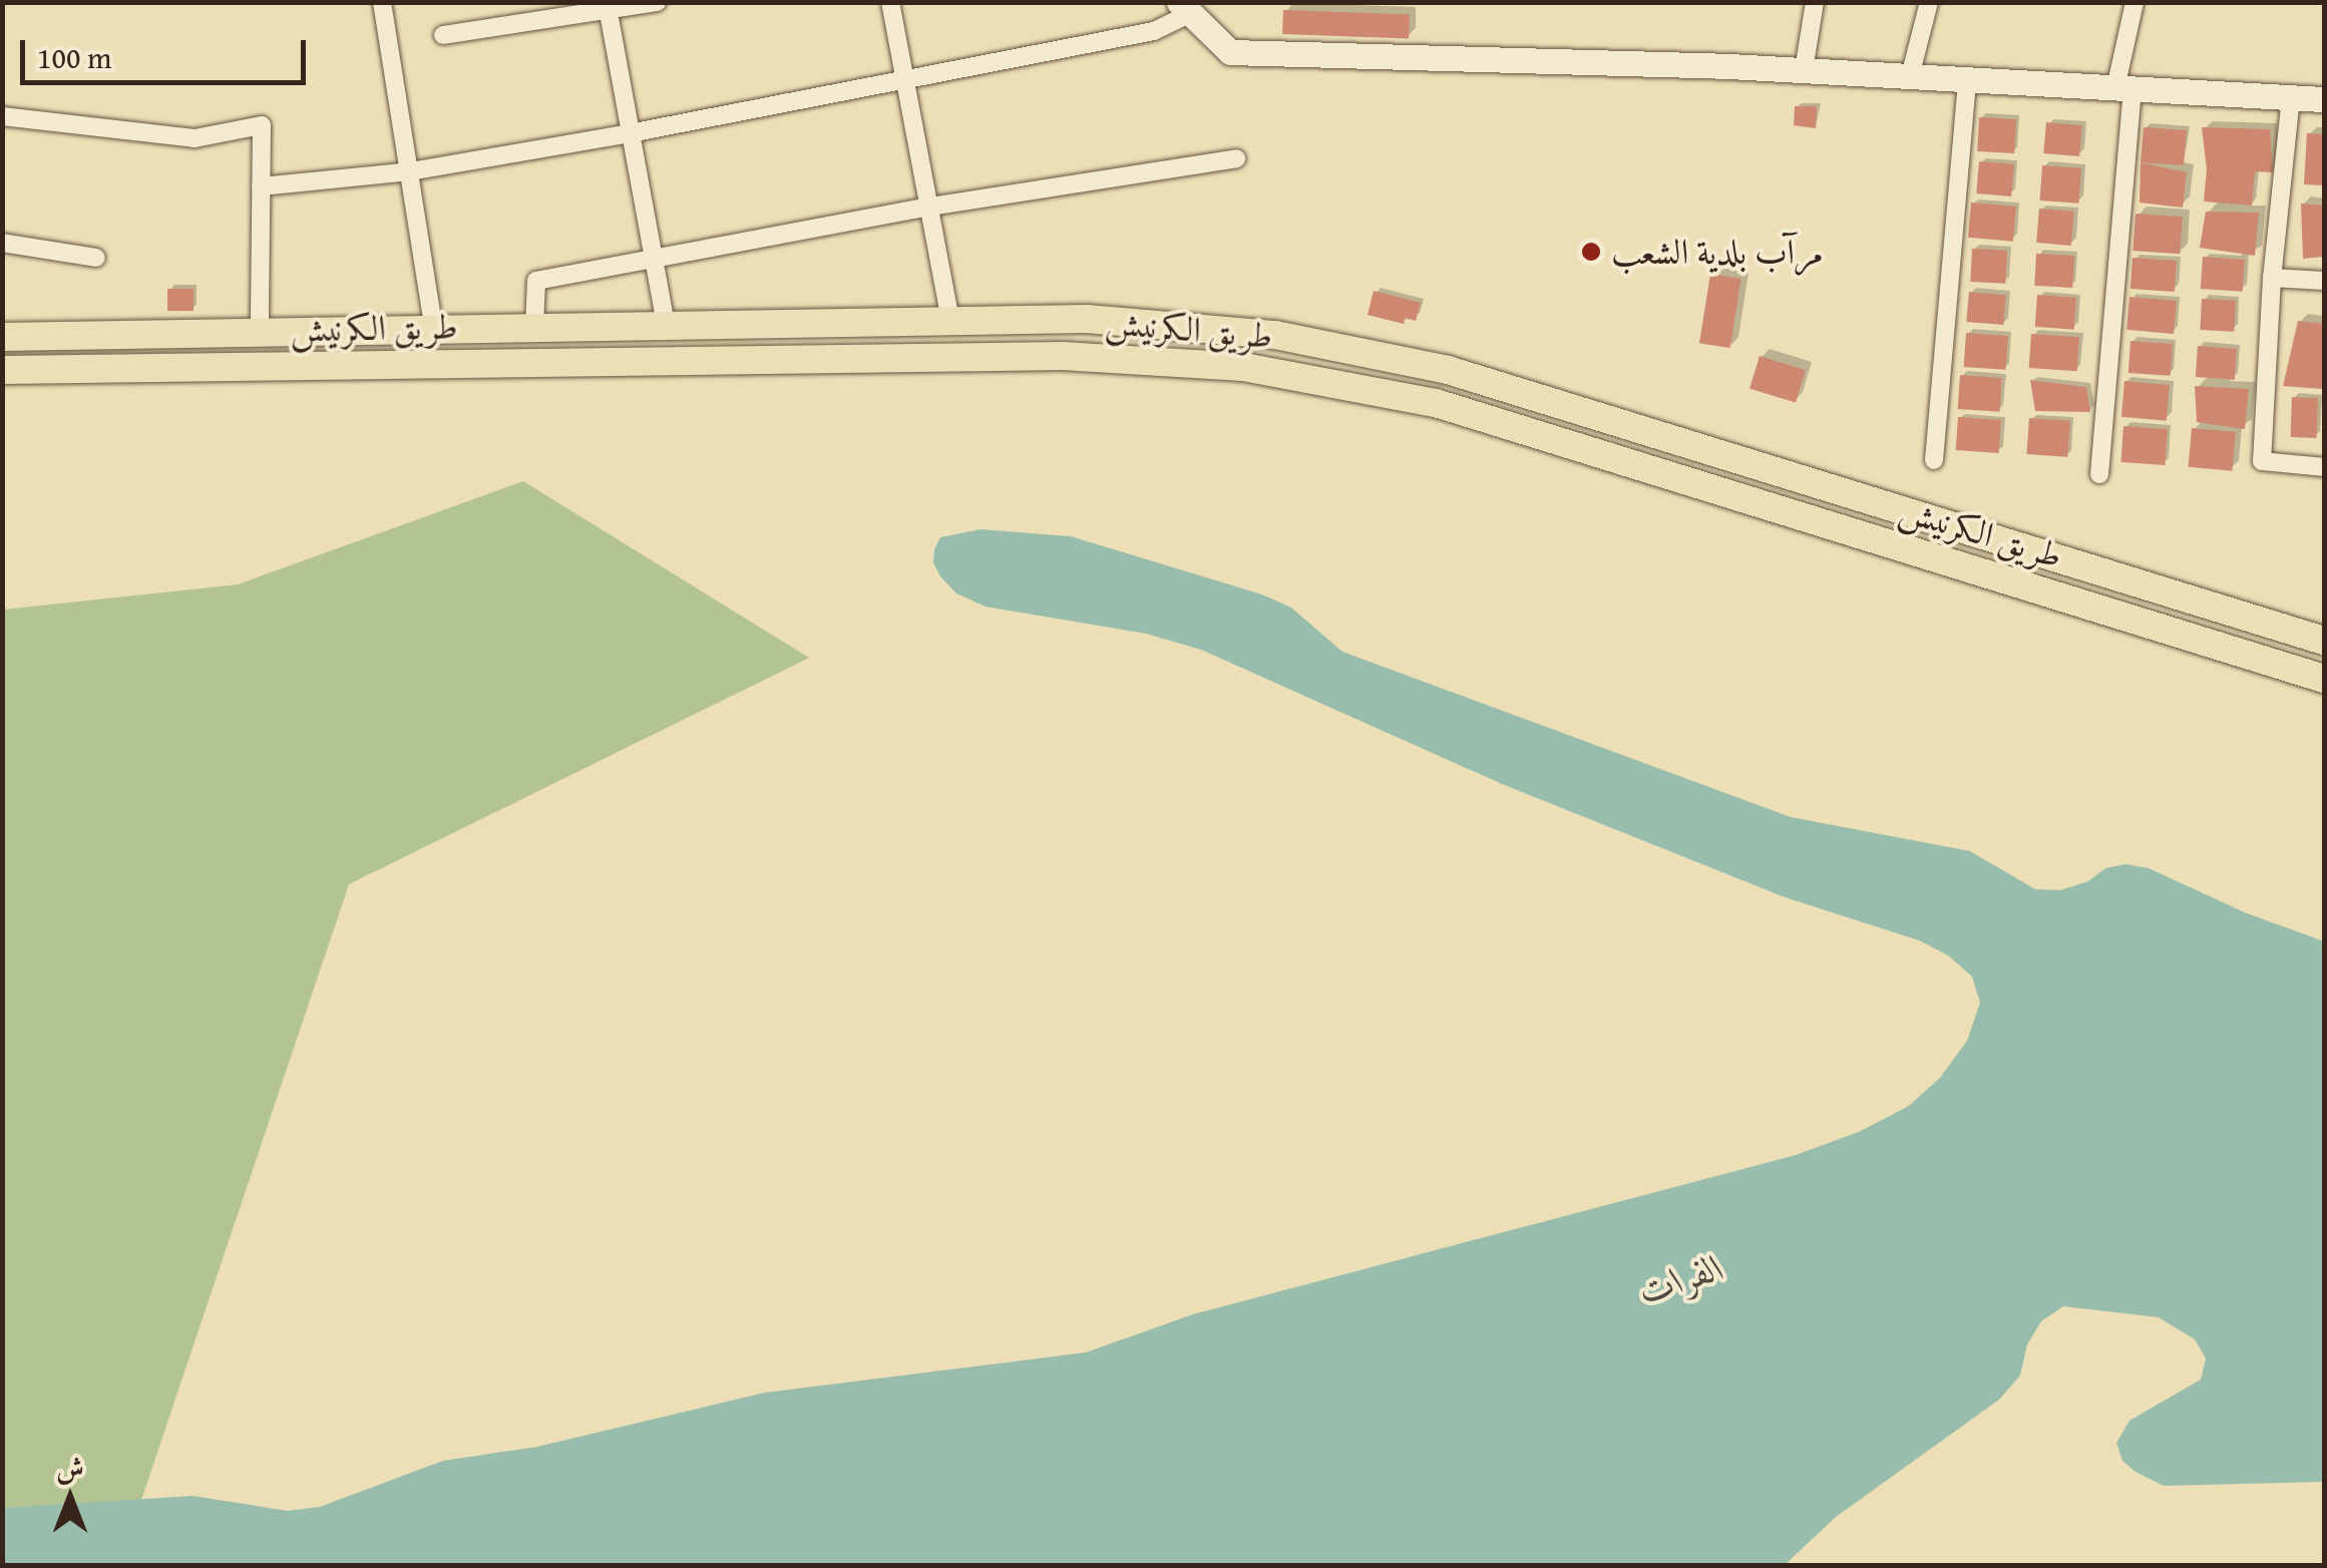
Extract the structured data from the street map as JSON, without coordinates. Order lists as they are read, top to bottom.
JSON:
{
  "streets": {
    "main road": ["طريق الكرنيش"]
  },
  "water": ["الفرات"],
  "places": ["مرآب بلدية الشعب"],
  "scale_bar": "100 m",
  "north": "top"
}
